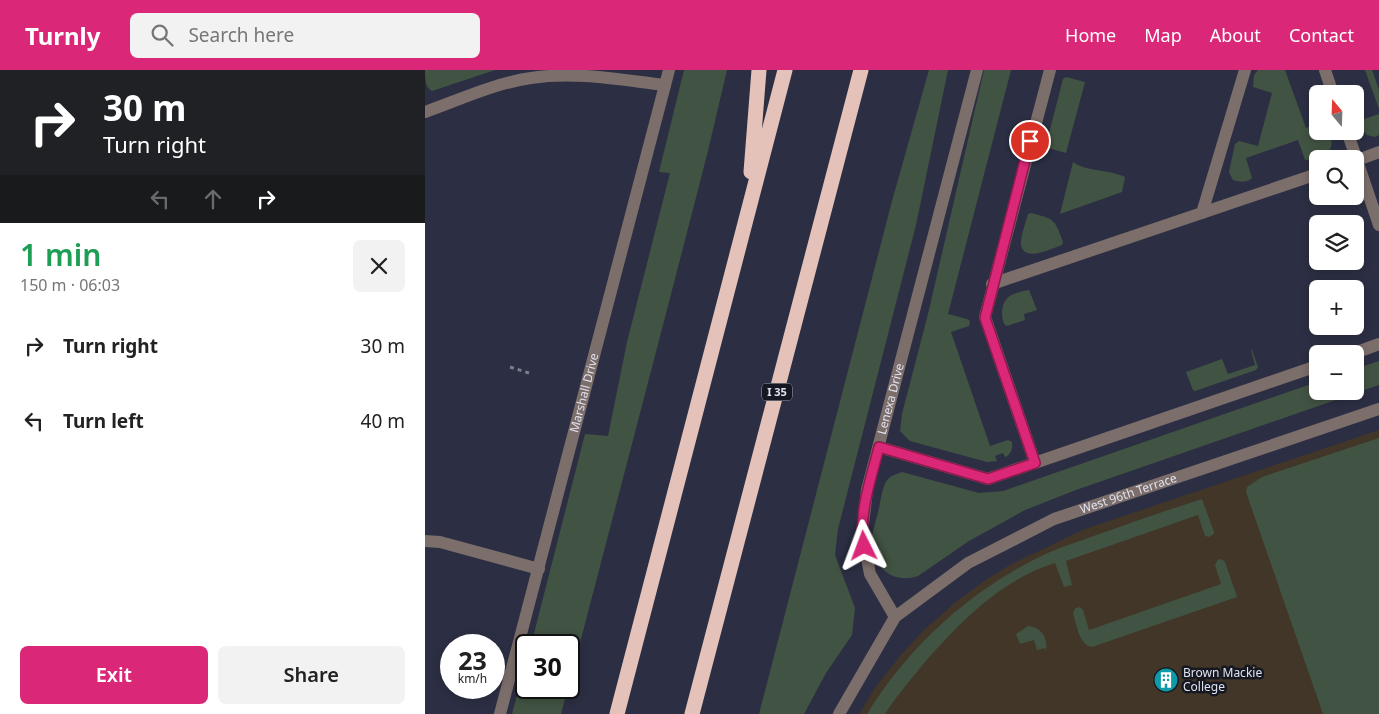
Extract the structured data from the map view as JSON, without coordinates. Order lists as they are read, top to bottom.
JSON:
{
  "streets": {
    "highway": ["I 35"],
    "street": ["Marshall Drive", "Lenexa Drive", "West 96th Terrace"]
  },
  "crossings": [
    ["Lenexa Drive", "West 96th Terrace"]
  ],
  "places": {
    "building": ["Brown Mackie College"]
  },
  "north": "top",
  "page": {
    "header": "Turnly",
    "search": "Search here",
    "nav": [
      "Home",
      "Map",
      "About",
      "Contact"
    ],
    "turn": ["30 m", "Turn right"],
    "map_buttons": ["+", "−"],
    "heading": ["1 min", "150 m · 06:03"],
    "list": [
      {
        "name": "Turn right",
        "value": "30 m"
      },
      {
        "name": "Turn left",
        "value": "40 m"
      }
    ],
    "speed": "23 km/h",
    "limit": "30",
    "buttons": ["Exit", "Share"]
  }
}
